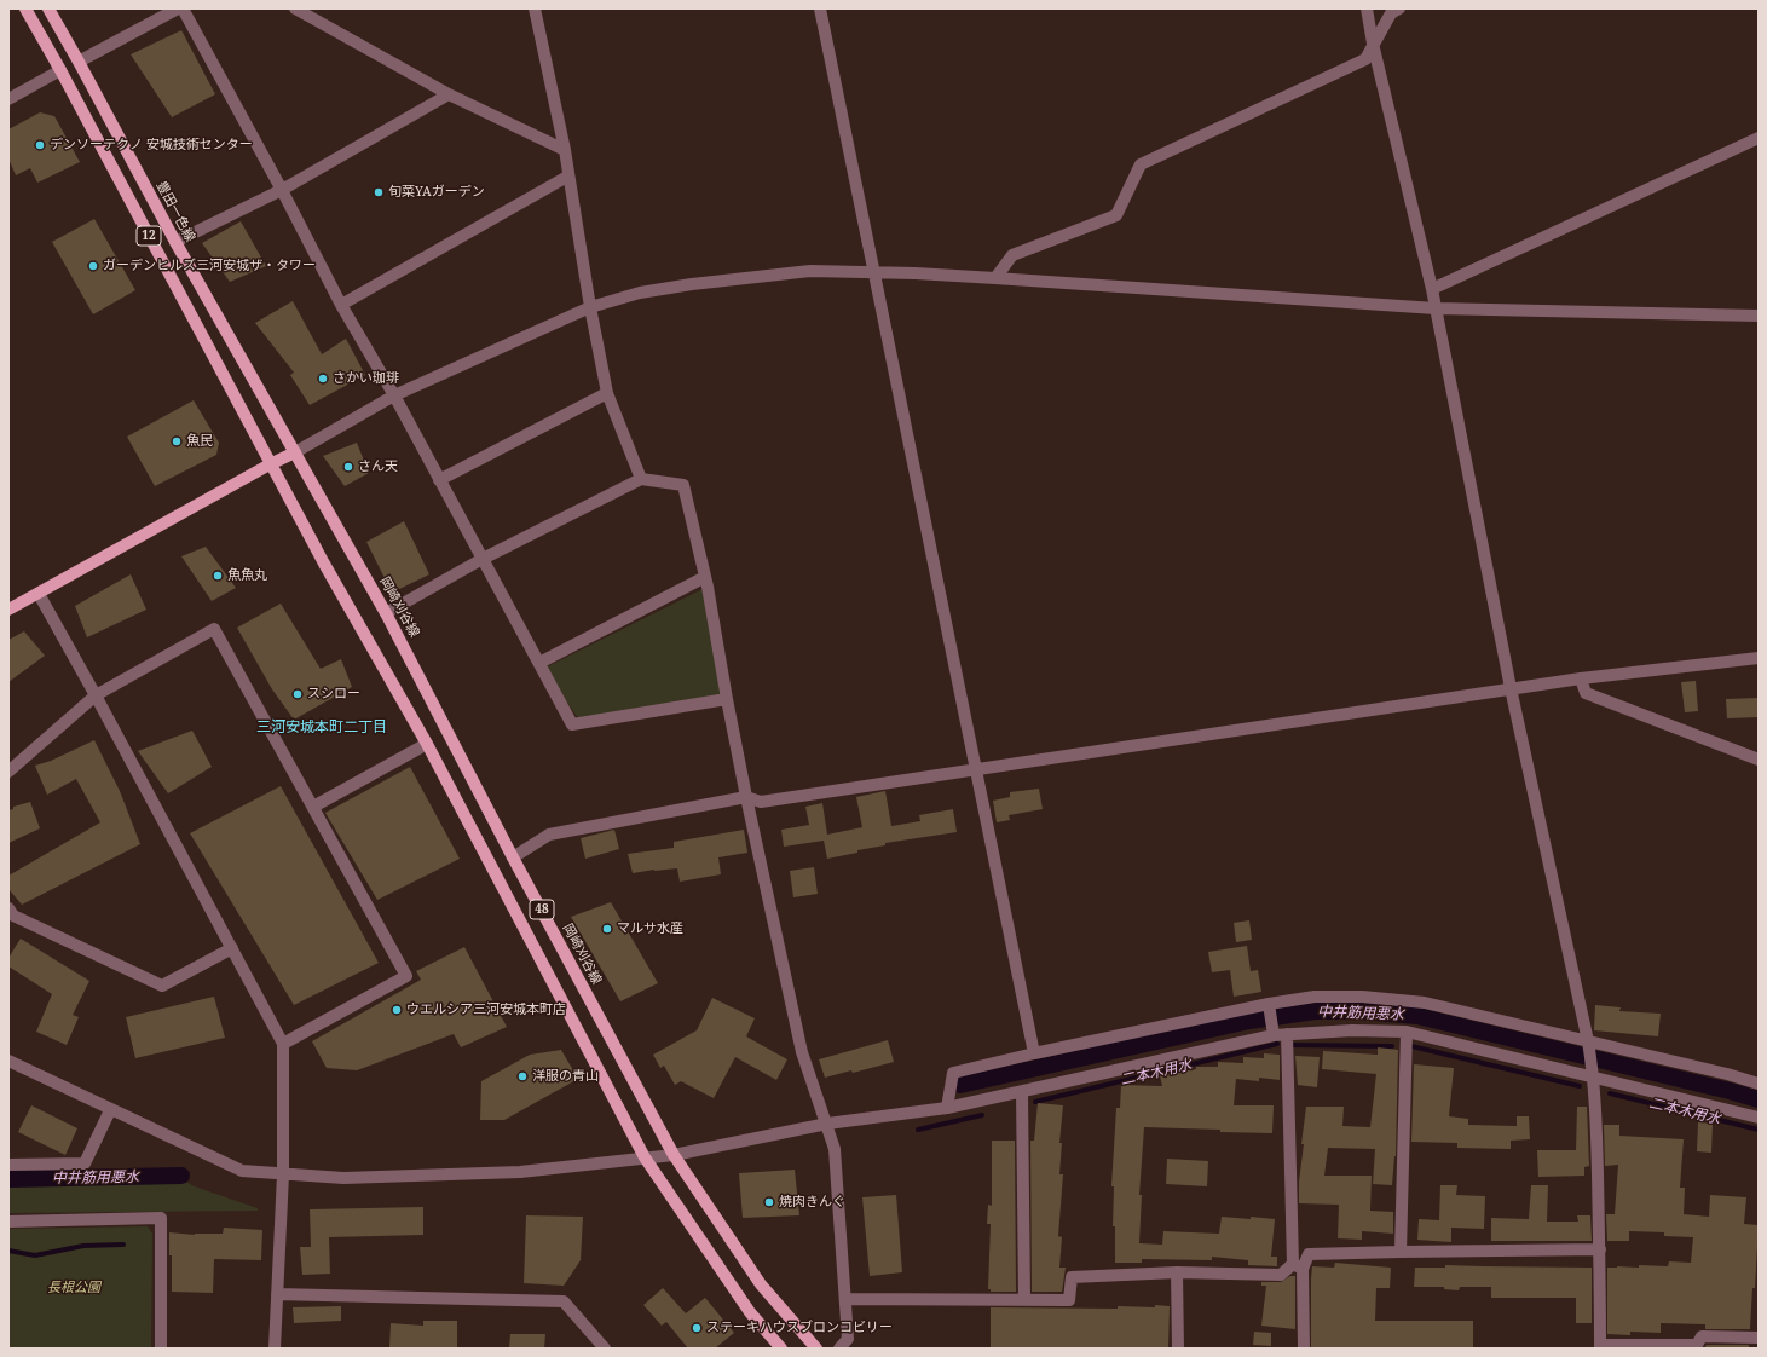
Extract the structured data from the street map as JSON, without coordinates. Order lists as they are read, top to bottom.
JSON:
{
  "streets": {
    "main road": [
      "豊田一色線",
      "12",
      "岡崎刈谷線",
      "48"
    ]
  },
  "crossings": [
    ["豊田一色線", "岡崎刈谷線"],
    ["12", "48"]
  ],
  "districts": ["三河安城本町二丁目"],
  "water": ["中井筋用悪水", "二本木用水"],
  "parks": ["長根公園"],
  "places": [
    "デンソーテクノ 安城技術センター",
    "旬菜YAガーデン",
    "ガーデンヒルズ三河安城ザ・タワー",
    "さかい珈琲",
    "魚民",
    "さん天",
    "魚魚丸",
    "スシロー",
    "マルサ水産",
    "ウエルシア三河安城本町店",
    "洋服の青山",
    "焼肉きんぐ",
    "ステーキハウスブロンコビリー"
  ]
}
